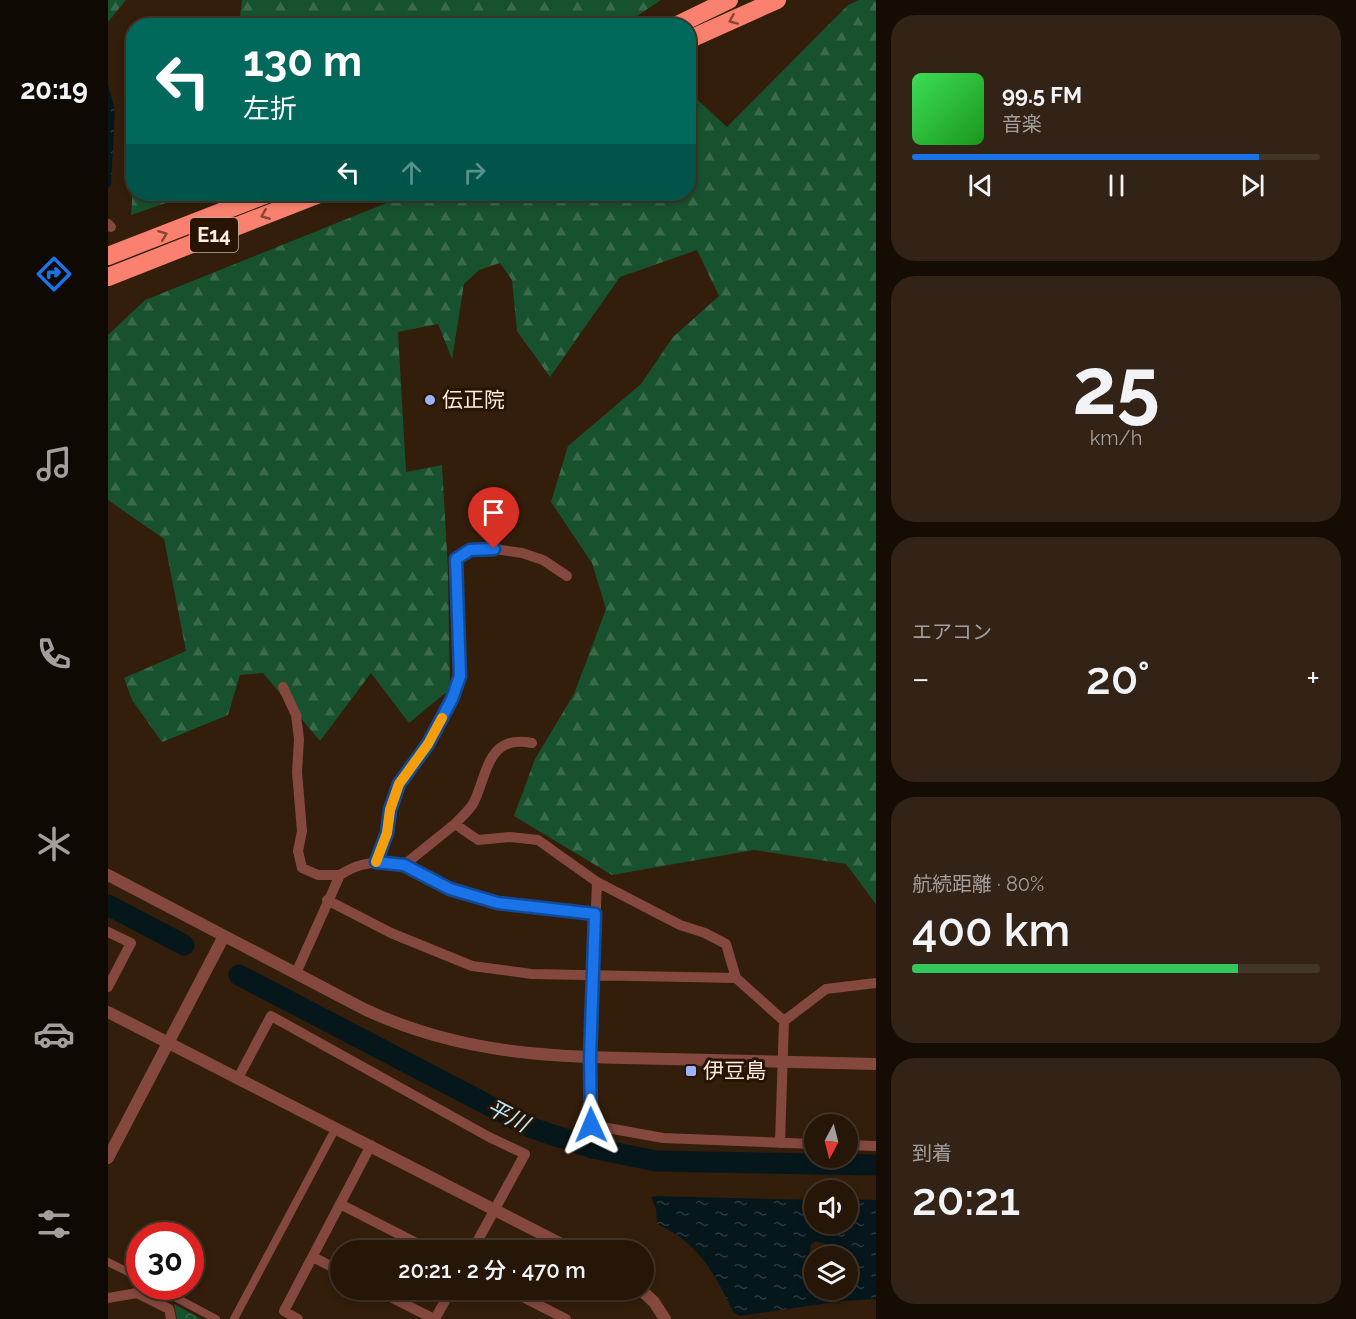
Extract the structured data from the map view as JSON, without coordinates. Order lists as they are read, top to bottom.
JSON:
{
  "streets": {
    "highway": ["E14"]
  },
  "water": ["平川"],
  "places": {
    "other": ["伝正院"],
    "transit": ["伊豆島"]
  },
  "north": "bottom",
  "page": {
    "tabs": "20:19",
    "turn": ["130 m", "左折"],
    "song": ["99.5 FM", "音楽"],
    "tile": [
      ["25", "km/h"],
      "エアコン",
      ["航続距離 · 80%", "400 km"],
      ["到着", "20:21"]
    ],
    "heat": ["−", "20°", "+"],
    "limit": "30",
    "trip": "20:21 · 2 分 · 470 m"
  }
}
